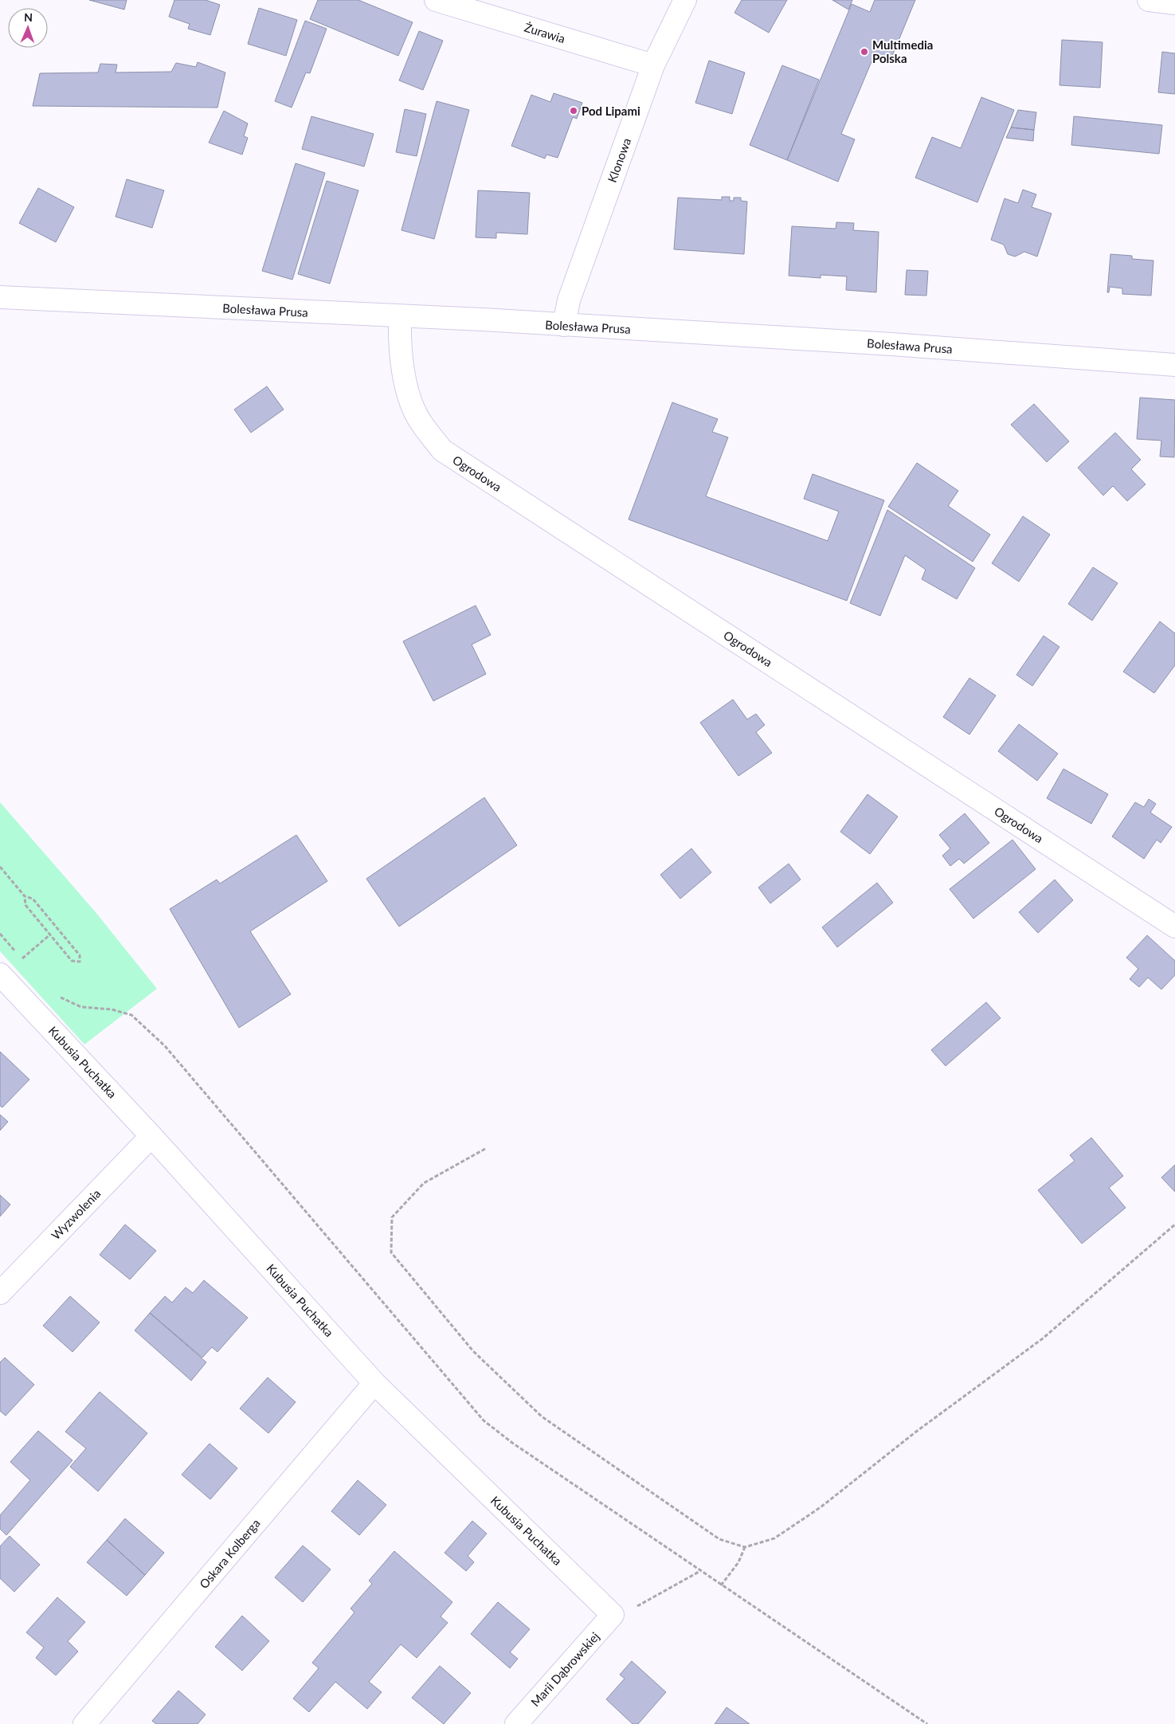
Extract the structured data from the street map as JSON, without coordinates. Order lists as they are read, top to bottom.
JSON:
{
  "streets": {
    "street": [
      "Żurawia",
      "Klonowa",
      "Bolesława Prusa",
      "Ogrodowa",
      "Kubusia Puchatka",
      "Wyzwolenia",
      "Oskara Kolberga",
      "Marii Dąbrowskiej"
    ]
  },
  "crossings": [
    ["Żurawia", "Klonowa"],
    ["Klonowa", "Bolesława Prusa"],
    ["Bolesława Prusa", "Ogrodowa"],
    ["Kubusia Puchatka", "Wyzwolenia"],
    ["Kubusia Puchatka", "Oskara Kolberga"],
    ["Kubusia Puchatka", "Marii Dąbrowskiej"]
  ],
  "places": ["Multimedia Polska", "Pod Lipami"],
  "north": "top"
}
